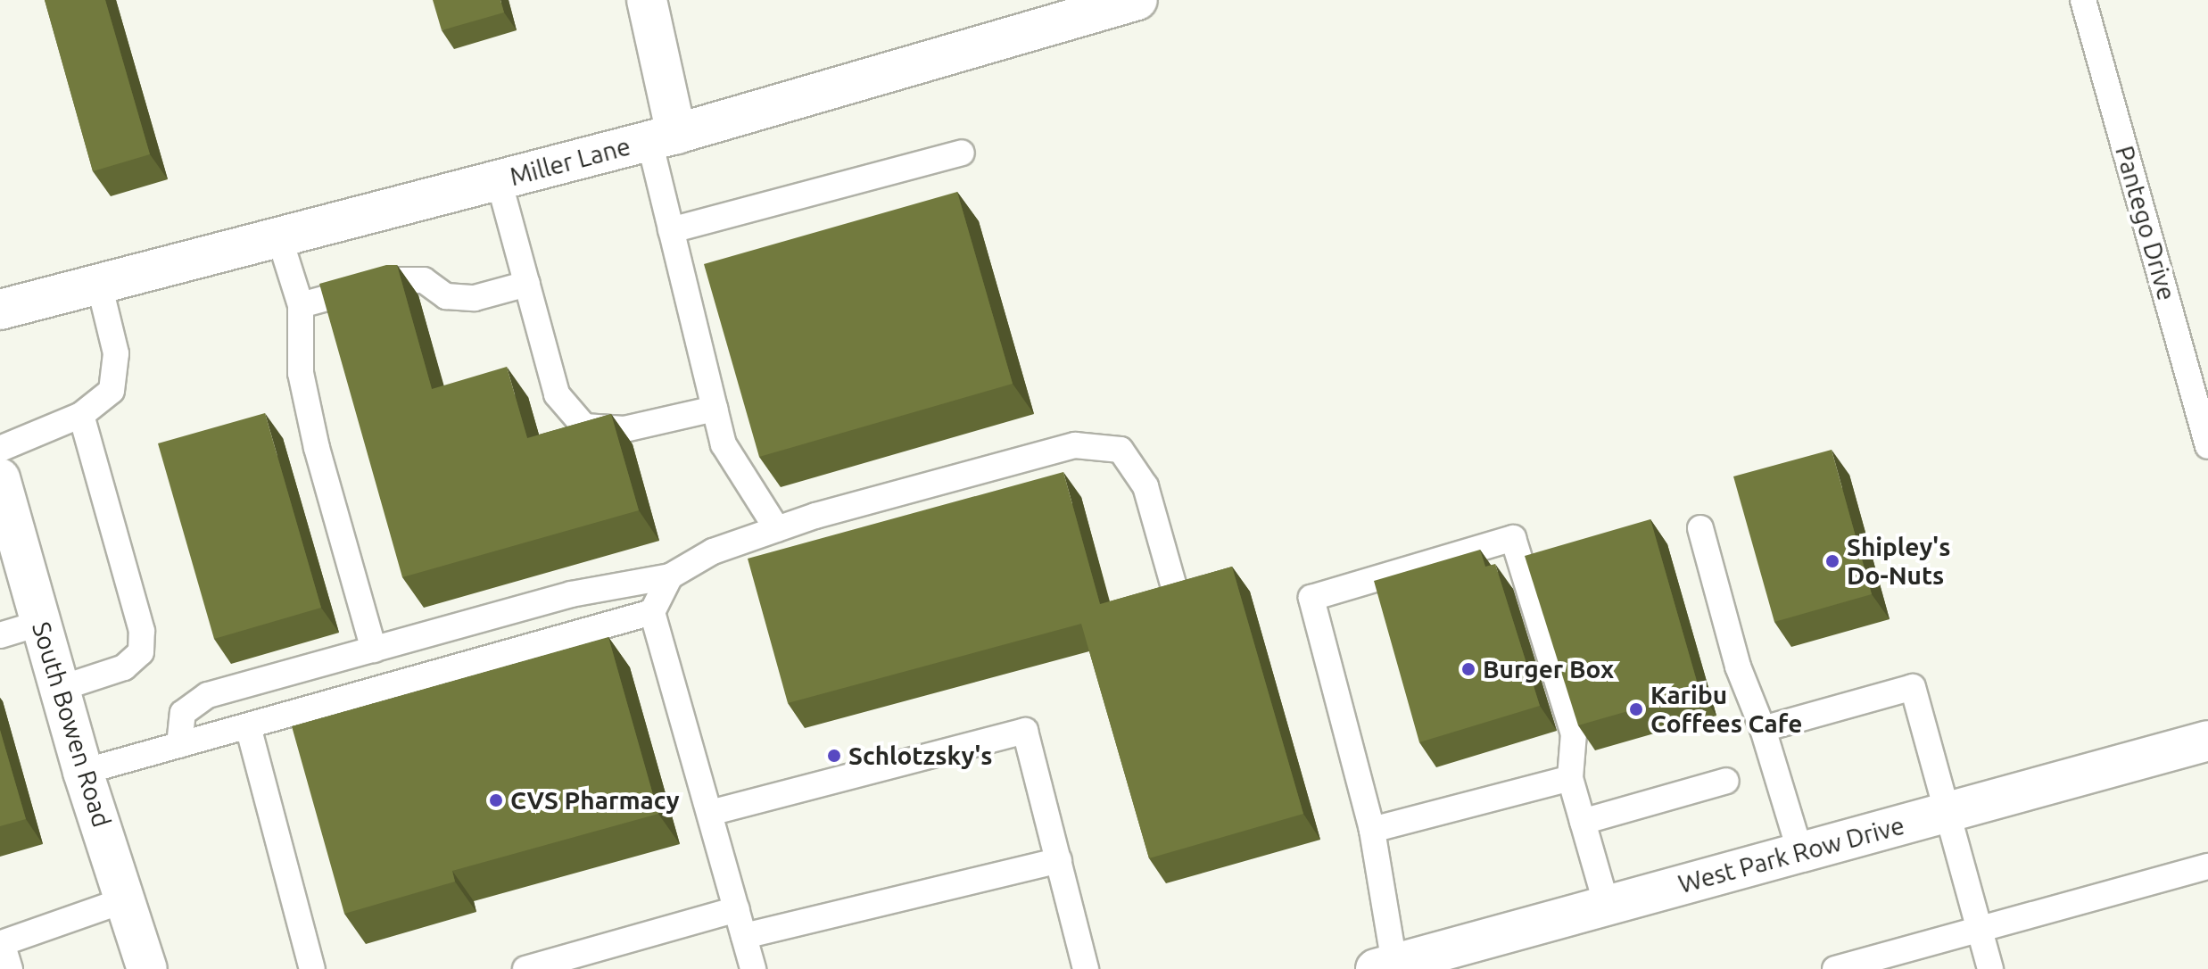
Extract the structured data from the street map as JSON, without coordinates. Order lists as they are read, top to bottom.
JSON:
{
  "streets": {
    "main road": ["Miller Lane", "South Bowen Road", "West Park Row Drive"],
    "lane": ["Pantego Drive"]
  },
  "places": [
    "Shipley's Do-Nuts",
    "Burger Box",
    "Karibu Coffees Cafe",
    "Schlotzsky's",
    "CVS Pharmacy"
  ]
}
